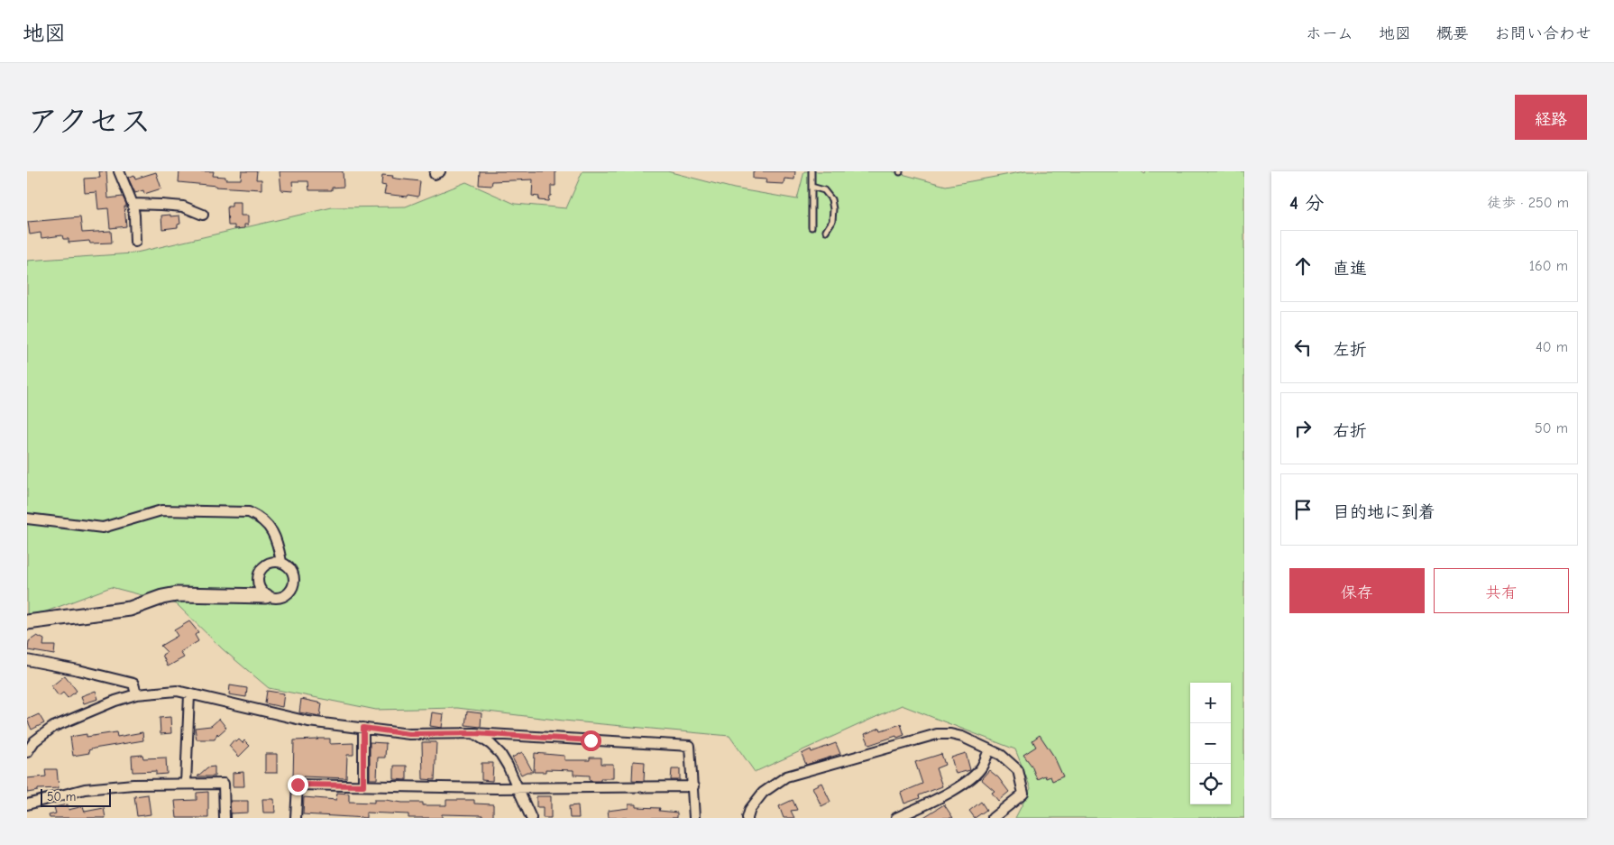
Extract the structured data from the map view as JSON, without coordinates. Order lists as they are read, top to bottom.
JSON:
{
  "scale_bar": "50 m",
  "page": {
    "header": "地図",
    "nav": [
      "ホーム",
      "地図",
      "概要",
      "お問い合わせ"
    ],
    "title": "アクセス",
    "buttons": [
      "経路",
      ["保存", "共有"]
    ],
    "heading": ["4 分", "徒歩 · 250 m"],
    "list": [
      ["直進", "160 m"],
      ["左折", "40 m"],
      ["右折", "50 m"],
      "目的地に到着"
    ],
    "map_buttons": ["+", "−"],
    "scale": "50 m"
  }
}
